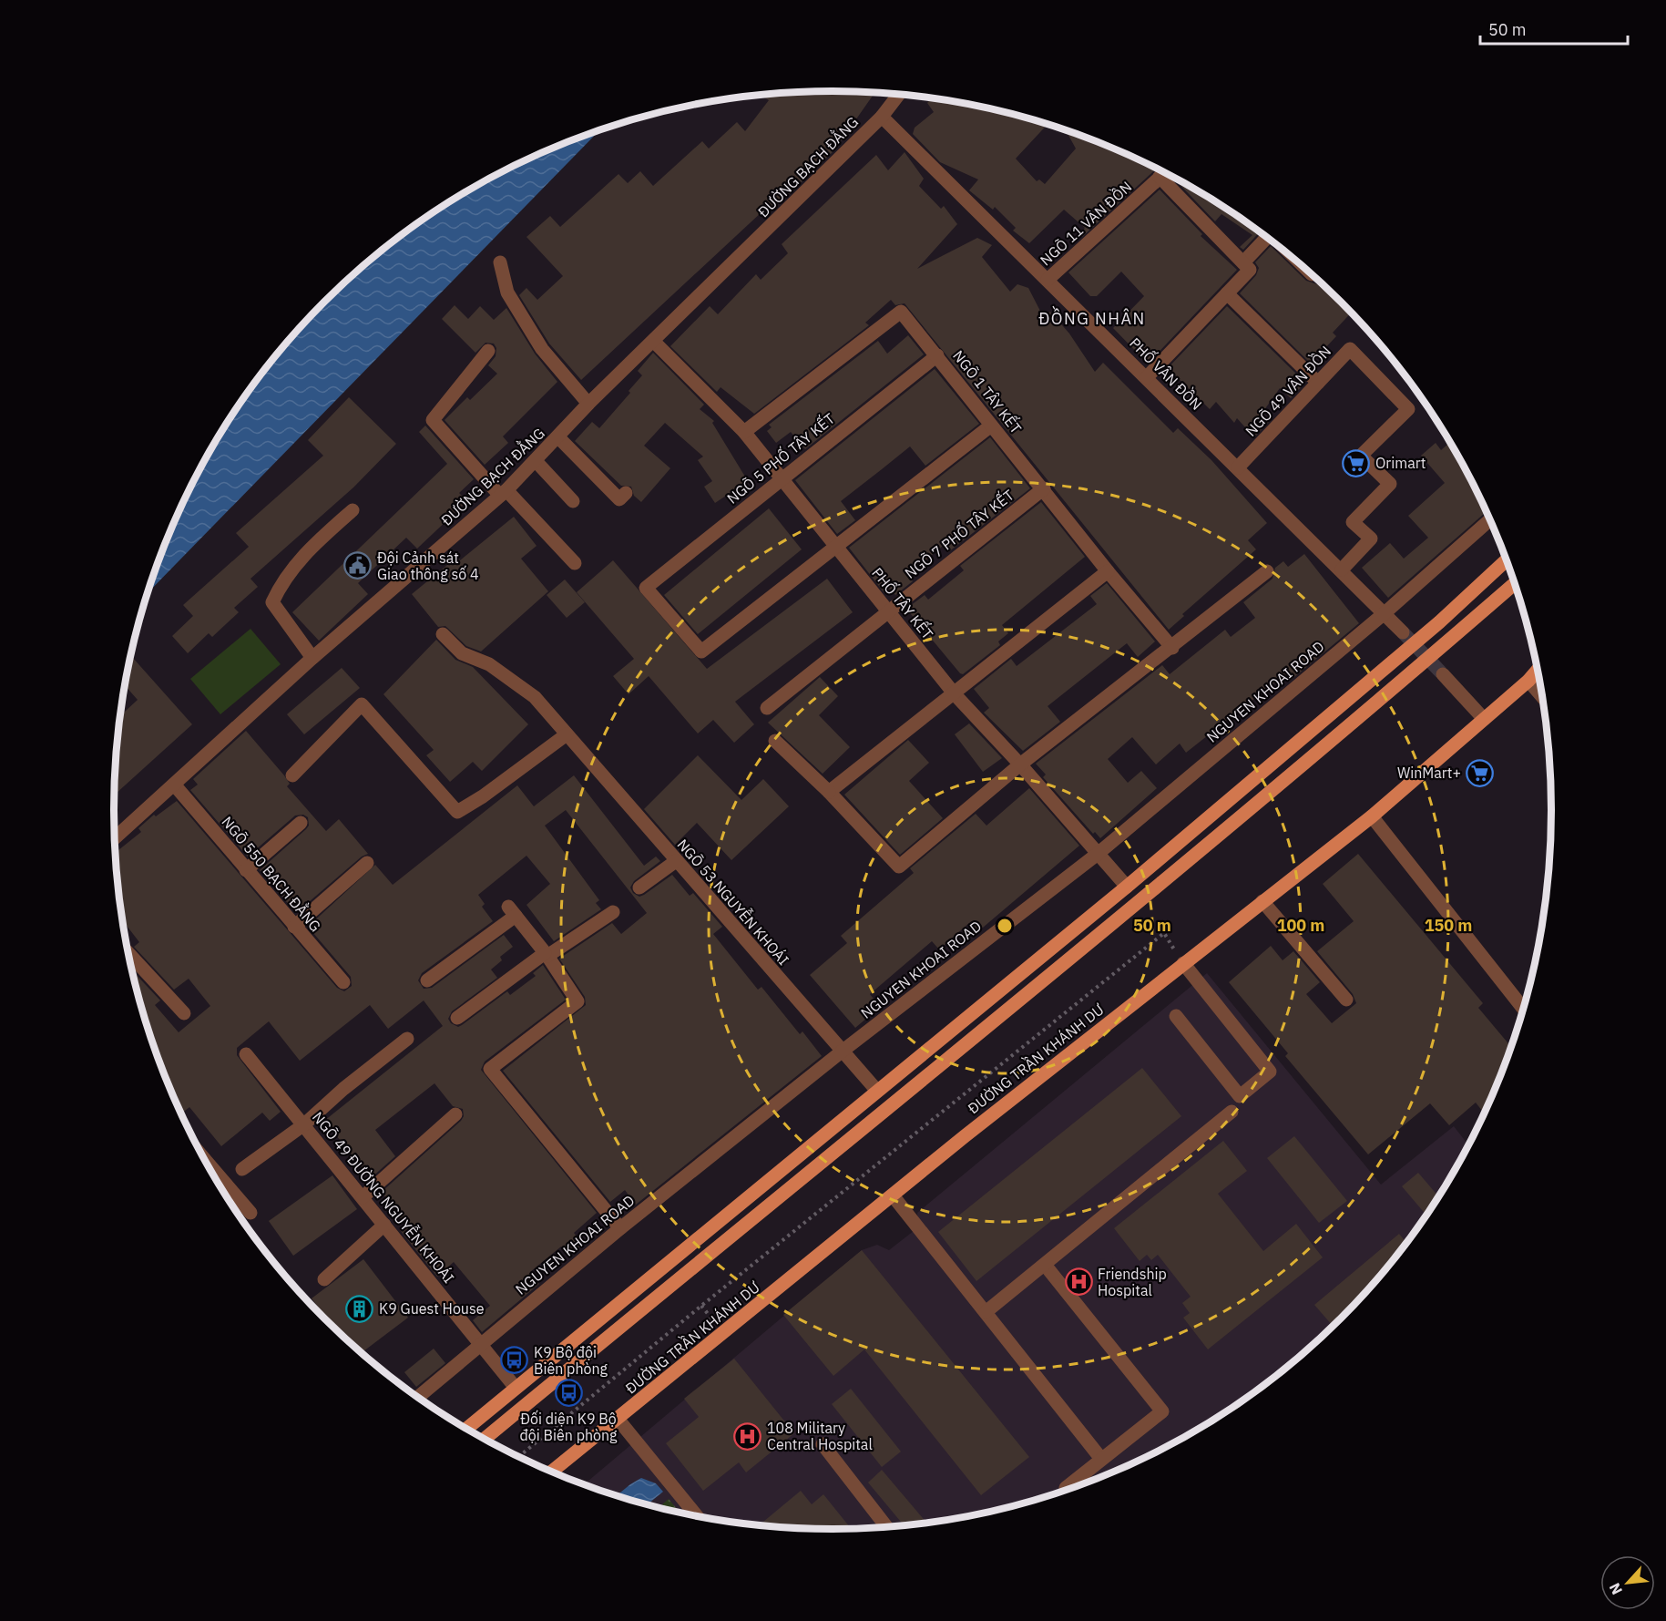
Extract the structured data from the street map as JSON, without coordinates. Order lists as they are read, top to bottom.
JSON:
{
  "streets": {
    "main road": ["ĐƯỜNG TRẦN KHÁNH DƯ"],
    "street": [
      "ĐƯỜNG BẠCH ĐẰNG",
      "NGÕ 11 VÂN ĐỒN",
      "PHỐ VÂN ĐỒN",
      "NGÕ 49 VÂN ĐỒN",
      "NGÕ 1 TÂY KẾT",
      "NGÕ 5 PHỐ TÂY KẾT",
      "NGÕ 7 PHỐ TÂY KẾT",
      "PHỐ TÂY KẾT",
      "NGUYEN KHOAI ROAD",
      "NGÕ 550 BẠCH ĐẰNG",
      "NGÕ 53 NGUYỄN KHOÁI",
      "NGÕ 49 ĐƯỜNG NGUYỄN KHOÁI"
    ]
  },
  "crossings": [
    ["ĐƯỜNG BẠCH ĐẰNG", "PHỐ VÂN ĐỒN"],
    ["ĐƯỜNG BẠCH ĐẰNG", "PHỐ TÂY KẾT"],
    ["ĐƯỜNG BẠCH ĐẰNG", "NGÕ 550 BẠCH ĐẰNG"],
    ["NGÕ 11 VÂN ĐỒN", "PHỐ VÂN ĐỒN"],
    ["PHỐ VÂN ĐỒN", "NGÕ 49 VÂN ĐỒN"],
    ["PHỐ VÂN ĐỒN", "NGUYEN KHOAI ROAD"],
    ["NGÕ 1 TÂY KẾT", "NGÕ 5 PHỐ TÂY KẾT"],
    ["NGÕ 1 TÂY KẾT", "NGÕ 7 PHỐ TÂY KẾT"],
    ["NGÕ 1 TÂY KẾT", "PHỐ TÂY KẾT"],
    ["NGÕ 5 PHỐ TÂY KẾT", "PHỐ TÂY KẾT"],
    ["NGÕ 7 PHỐ TÂY KẾT", "PHỐ TÂY KẾT"],
    ["PHỐ TÂY KẾT", "NGUYEN KHOAI ROAD"],
    ["NGUYEN KHOAI ROAD", "NGÕ 53 NGUYỄN KHOÁI"],
    ["NGUYEN KHOAI ROAD", "NGÕ 49 ĐƯỜNG NGUYỄN KHOÁI"]
  ],
  "districts": ["ĐỒNG NHÂN"],
  "places": {
    "supermarket": ["Orimart", "WinMart+"],
    "public building": ["Đội Cảnh sát Giao thông số 4"],
    "hospital": ["Friendship Hospital", "108 Military Central Hospital"],
    "building": ["K9 Guest House"],
    "bus stop": ["K9 Bộ đội Biên phòng", "Đối diện K9 Bộ đội Biên phòng"]
  },
  "scale_bar": "50 m",
  "north": "bottom left",
  "rings": ["50 m", "100 m", "150 m"]
}
